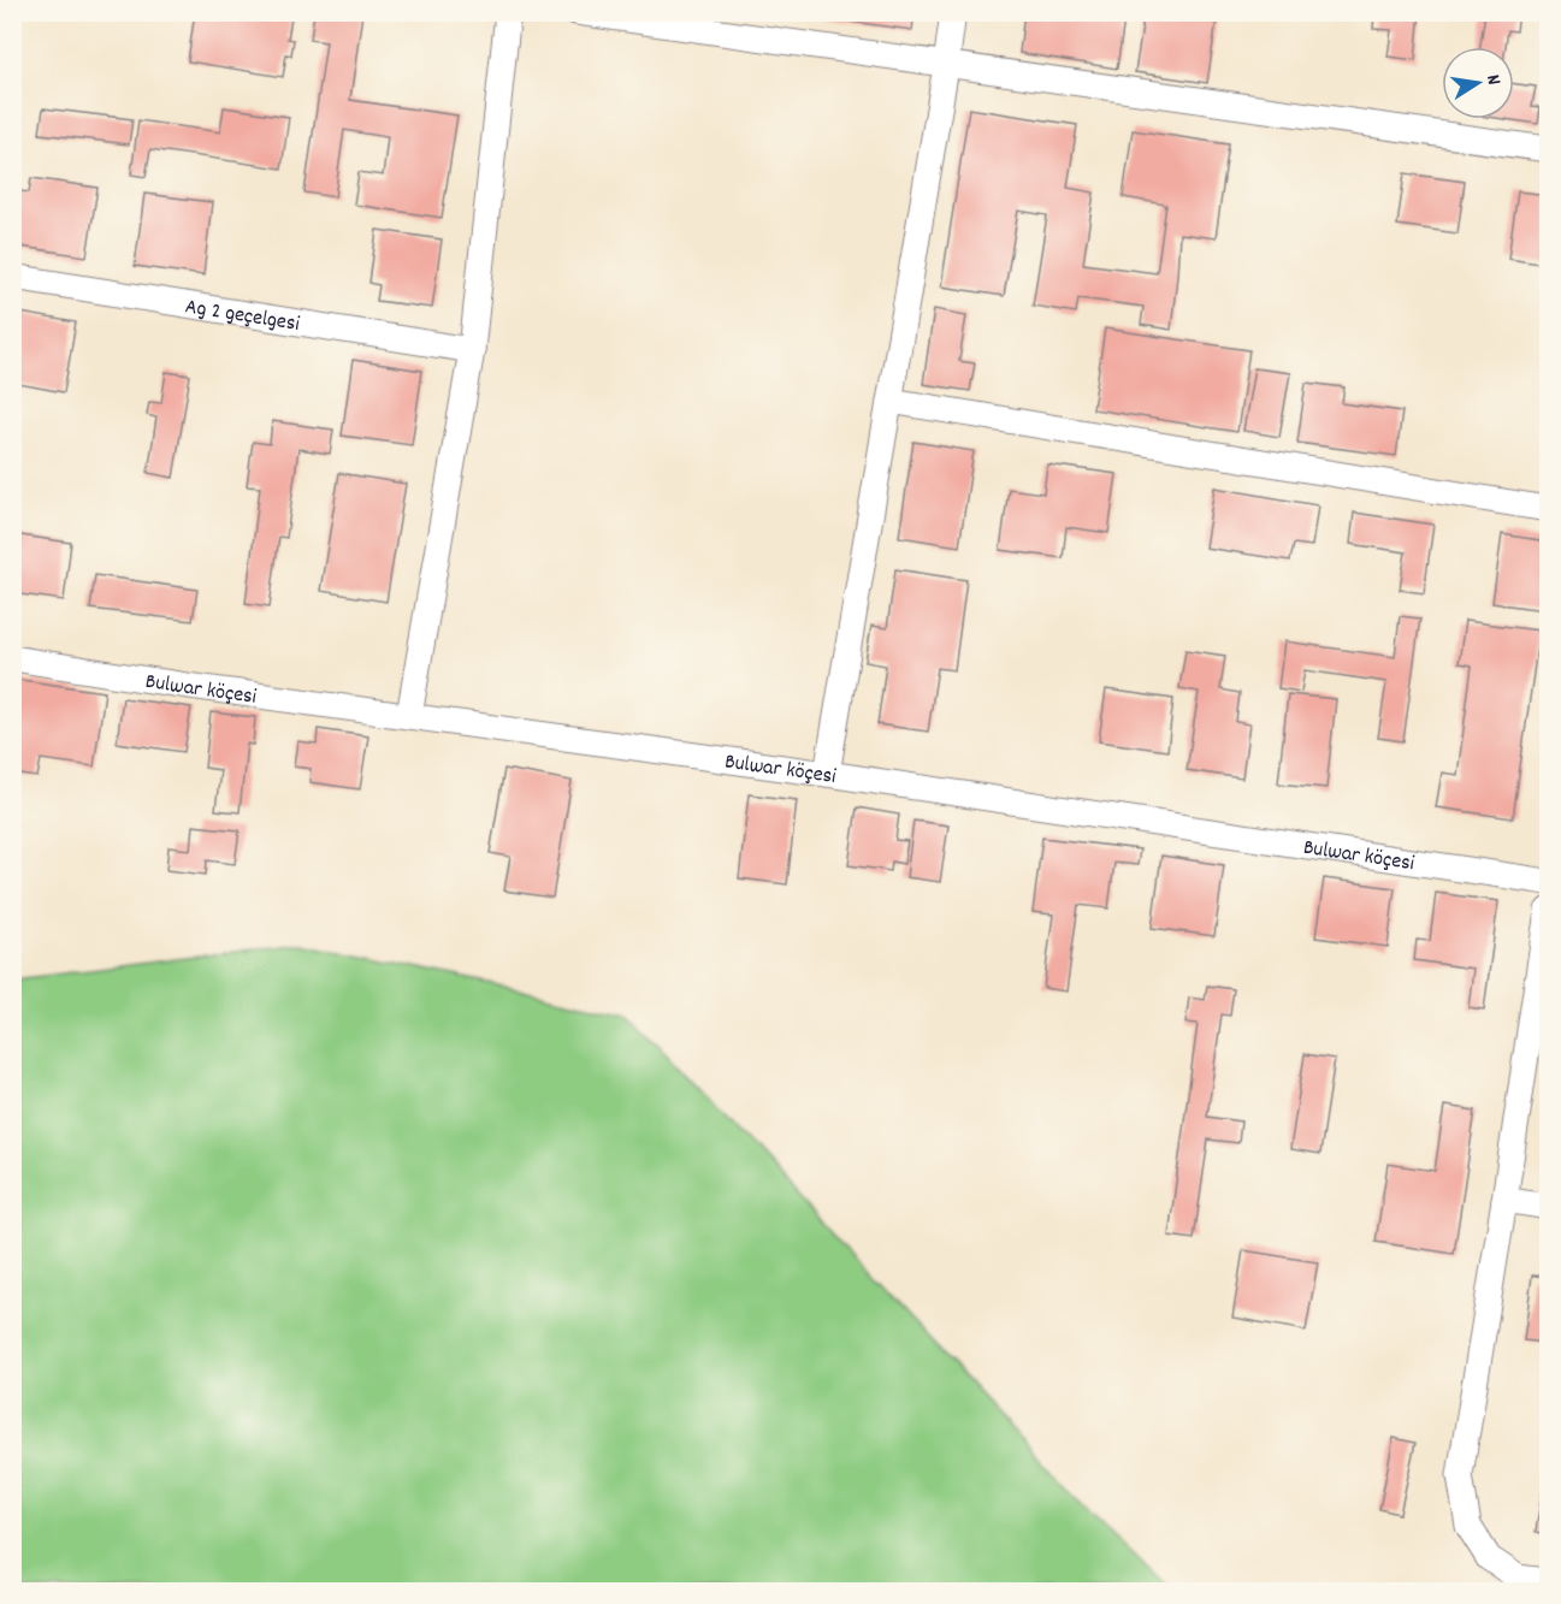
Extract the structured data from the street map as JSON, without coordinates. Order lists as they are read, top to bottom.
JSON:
{
  "streets": {
    "street": ["Ag 2 geçelgesi", "Bulwar köçesi"]
  },
  "north": "right"
}
